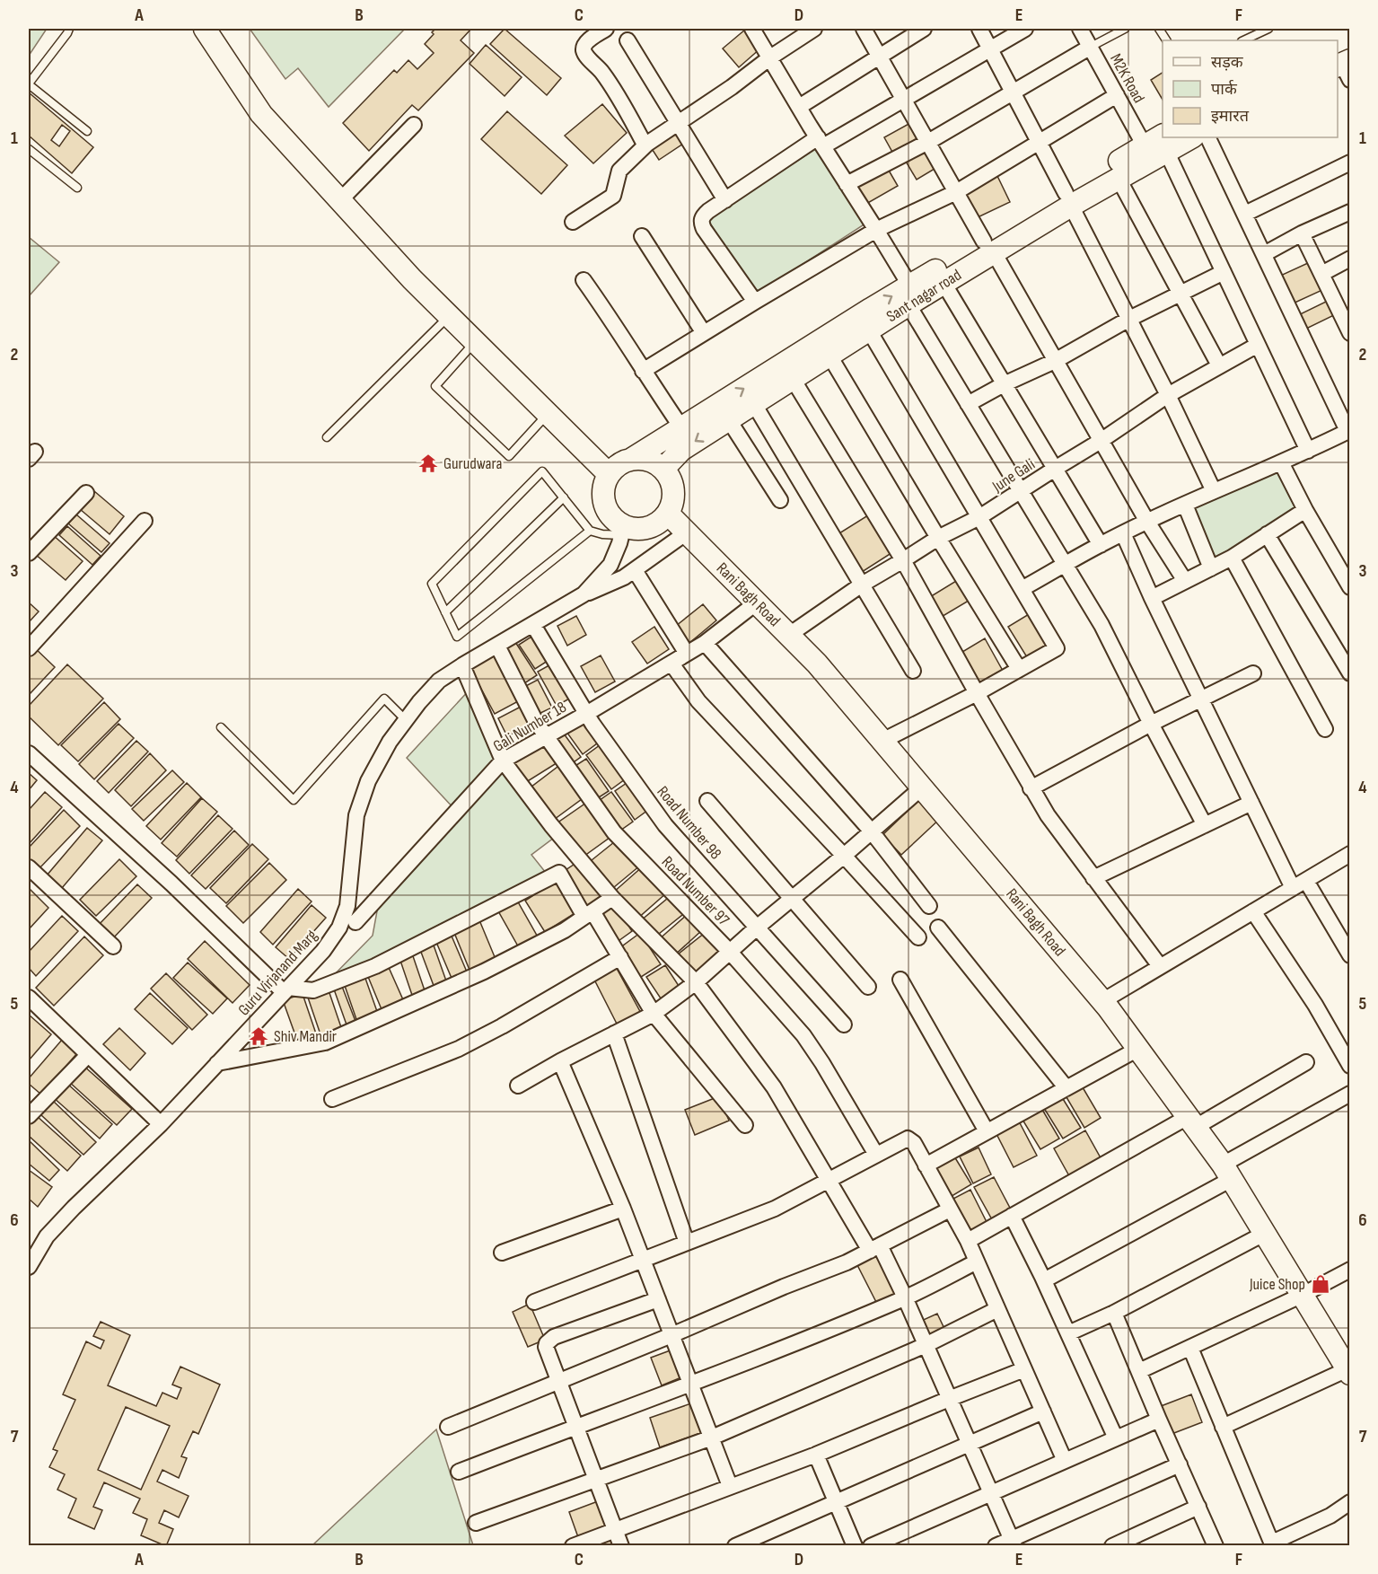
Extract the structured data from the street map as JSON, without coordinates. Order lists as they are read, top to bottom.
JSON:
{
  "streets": {
    "street": [
      "M2K Road",
      "Sant nagar road",
      "June Gali",
      "Rani Bagh Road",
      "Gali Number 18",
      "Road Number 98",
      "Road Number 97",
      "Guru Virjanand Marg"
    ]
  },
  "crossings": [
    ["M2K Road", "Sant nagar road"],
    ["M2K Road", "June Gali"],
    ["Sant nagar road", "Rani Bagh Road"],
    ["Sant nagar road", "Guru Virjanand Marg"],
    ["June Gali", "Rani Bagh Road"],
    ["Rani Bagh Road", "Gali Number 18"],
    ["Rani Bagh Road", "Guru Virjanand Marg"],
    ["Gali Number 18", "Road Number 98"],
    ["Gali Number 18", "Road Number 97"],
    ["Road Number 98", "Guru Virjanand Marg"],
    ["Road Number 97", "Guru Virjanand Marg"]
  ],
  "places": {
    "temple": ["Gurudwara", "Shiv Mandir"],
    "shop": ["Juice Shop"]
  },
  "legend": ["सड़क", "पार्क", "इमारत"],
  "grid": {
    "columns": [
      "A",
      "B",
      "C",
      "D",
      "E",
      "F"
    ],
    "rows": [
      "1",
      "2",
      "3",
      "4",
      "5",
      "6",
      "7"
    ]
  }
}
